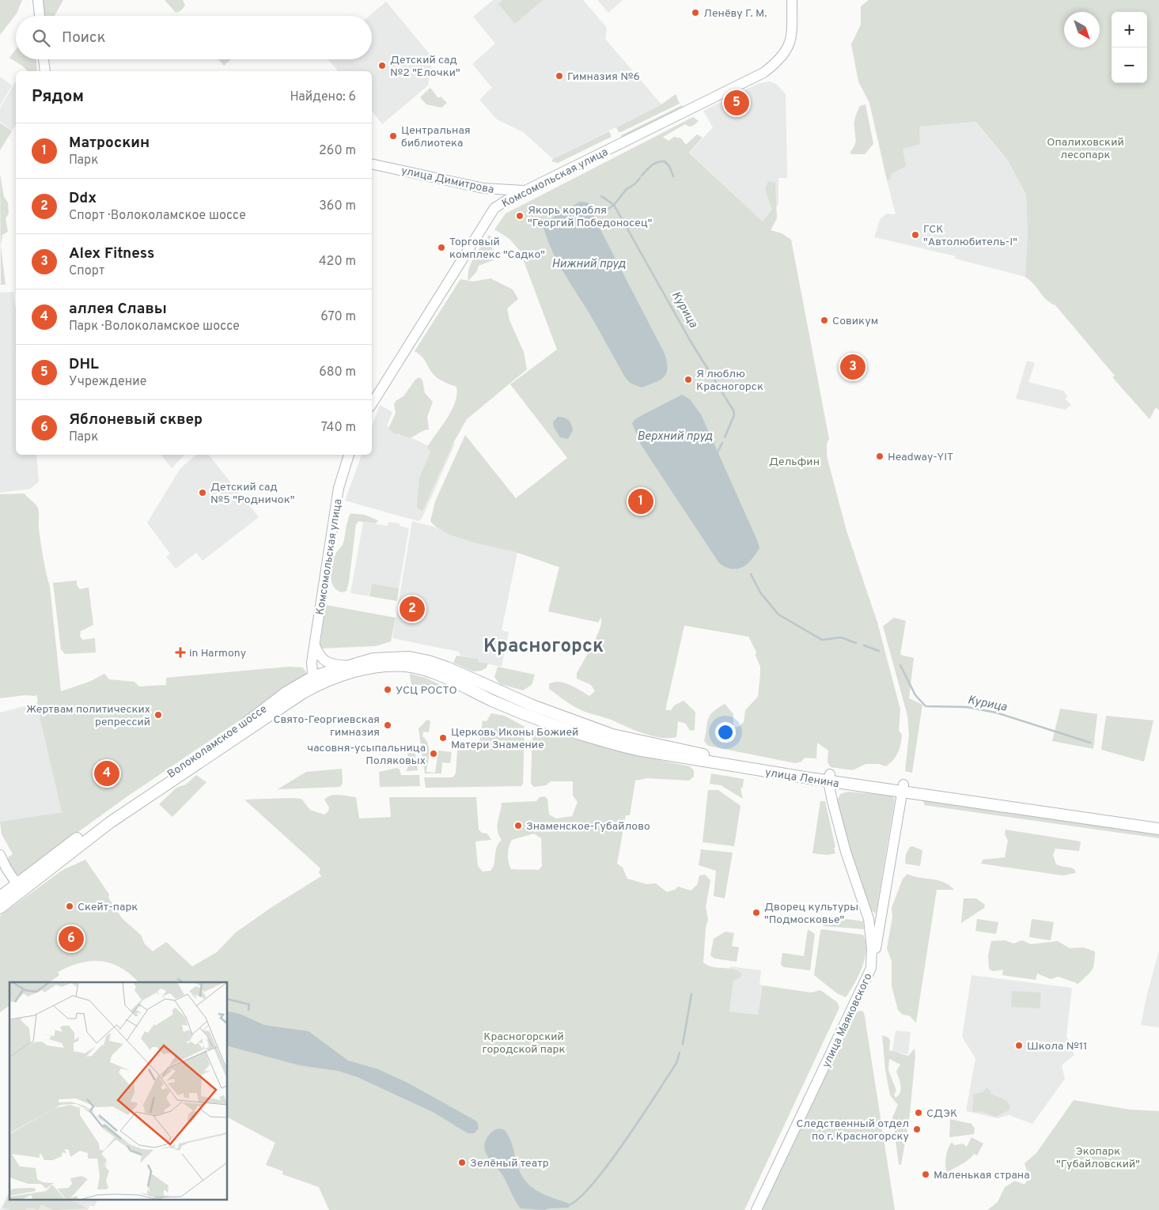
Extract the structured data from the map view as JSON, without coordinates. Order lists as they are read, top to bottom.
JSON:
{
  "streets": {
    "main road": ["Волоколамское шоссе", "улица Ленина"],
    "street": ["Комсомольская улица", "улица Димитрова", "улица Маяковского"]
  },
  "crossings": [
    ["Комсомольская улица", "улица Димитрова"],
    ["Комсомольская улица", "Волоколамское шоссе"],
    ["Волоколамское шоссе", "улица Ленина"],
    ["улица Ленина", "улица Маяковского"]
  ],
  "districts": ["Красногорск"],
  "water": ["Нижний пруд", "Курица", "Верхний пруд"],
  "parks": [
    "Опалиховский лесопарк",
    "Дельфин",
    "Красногорский городской парк",
    "Экопарк \"Губайловский\""
  ],
  "places": {
    "other": [
      "Ленёву Г. М.",
      "Детский сад №2 \"Елочки\"",
      "Гимназия №6",
      "Центральная библиотека",
      "Якорь корабля \"Георгий Победоносец\"",
      "ГСК \"Автолюбитель-I\"",
      "Торговый комплекс \"Садко\"",
      "Совикум",
      "Я люблю Красногорск",
      "Headway-YIT",
      "Детский сад №5 \"Родничок\"",
      "УСЦ РОСТО",
      "Жертвам политических репрессий",
      "Свято-Георгиевская гимназия",
      "Церковь Иконы Божией Матери Знамение",
      "часовня-усыпальница Поляковых",
      "Знаменское-Губайлово",
      "Скейт-парк",
      "Дворец культуры \"Подмосковье\"",
      "Школа №11",
      "СДЭК",
      "Следственный отдел по г. Красногорску",
      "Зелёный театр",
      "Маленькая страна"
    ],
    "health": ["in Harmony"]
  },
  "north": "bottom right",
  "page": {
    "map_buttons": ["+", "−"],
    "search": "Поиск",
    "heading": ["Рядом", "Найдено: 6"],
    "pins": [
      "5",
      "3",
      "1",
      "2",
      "4",
      "6"
    ],
    "list": [
      {
        "mark": "1",
        "name": "Матроскин",
        "note": "Парк",
        "value": "260 m"
      },
      {
        "mark": "2",
        "name": "Ddx",
        "note": "Спорт · Волоколамское шоссе",
        "value": "360 m"
      },
      {
        "mark": "3",
        "name": "Alex Fitness",
        "note": "Спорт",
        "value": "420 m"
      },
      {
        "mark": "4",
        "name": "аллея Славы",
        "note": "Парк · Волоколамское шоссе",
        "value": "670 m"
      },
      {
        "mark": "5",
        "name": "DHL",
        "note": "Учреждение",
        "value": "680 m"
      },
      {
        "mark": "6",
        "name": "Яблоневый сквер",
        "note": "Парк",
        "value": "740 m"
      }
    ]
  }
}
